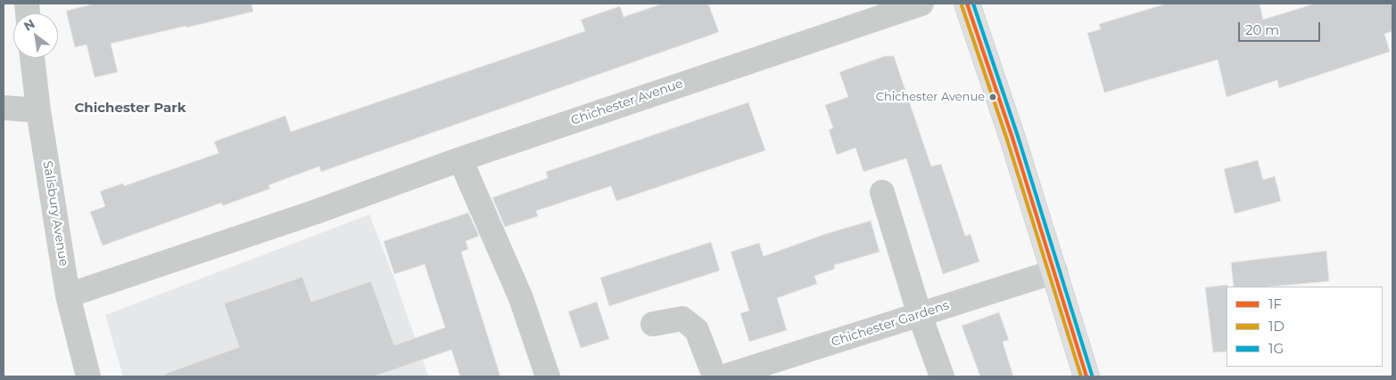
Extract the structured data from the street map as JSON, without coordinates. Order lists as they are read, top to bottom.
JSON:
{
  "streets": {
    "street": ["Chichester Avenue", "Salisbury Avenue", "Chichester Gardens"]
  },
  "crossings": [
    ["Chichester Avenue", "Salisbury Avenue"]
  ],
  "districts": ["Chichester Park"],
  "places": ["Chichester Avenue"],
  "lines": ["transit line 1F", "transit line 1G", "transit line 1D"],
  "legend": ["1F", "1D", "1G"],
  "scale_bar": "20 m",
  "north": "top left"
}
